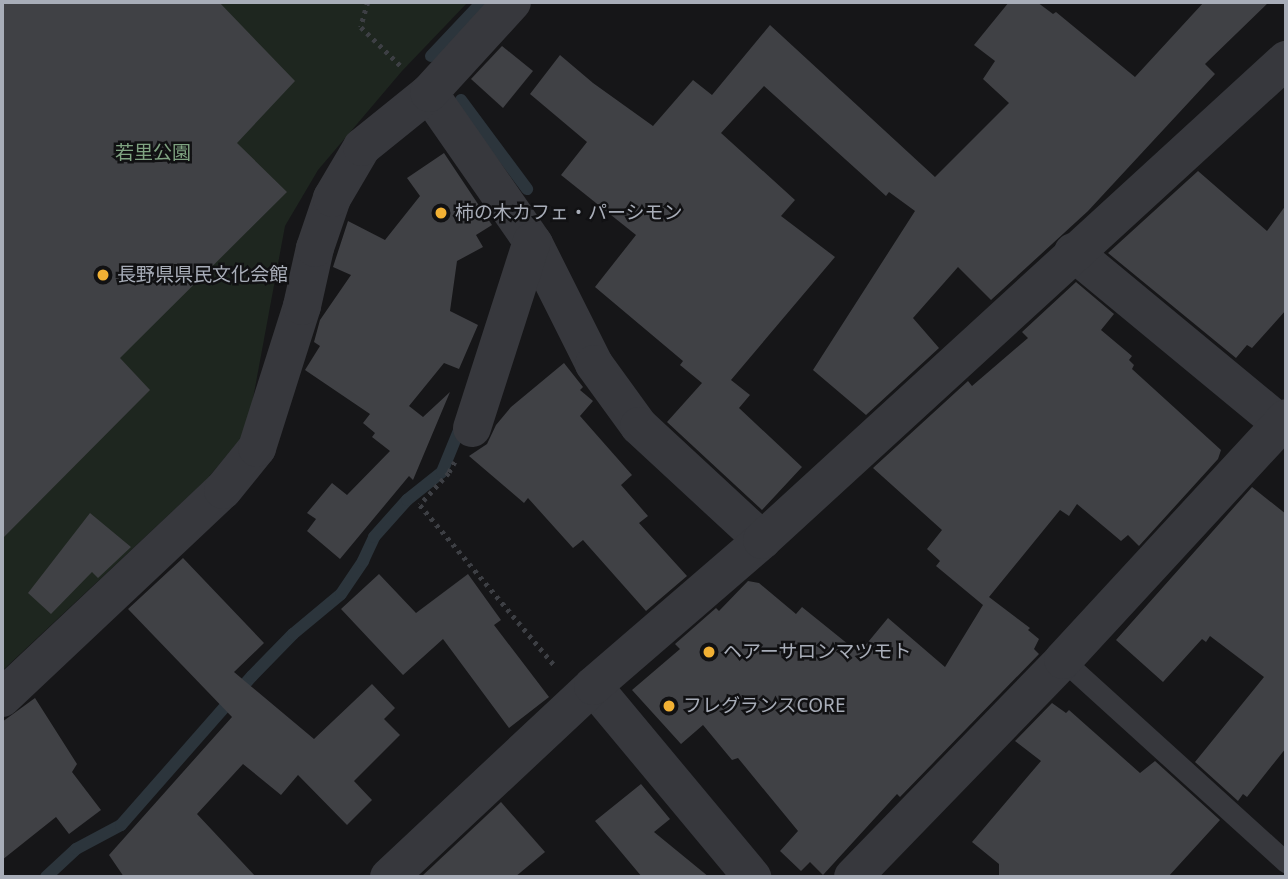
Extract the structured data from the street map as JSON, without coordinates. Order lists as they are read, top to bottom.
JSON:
{
  "parks": ["若里公園"],
  "places": [
    "柿の木カフェ・パーシモン",
    "長野県県民文化会館",
    "ヘアーサロンマツモト",
    "フレグランスCORE"
  ]
}
